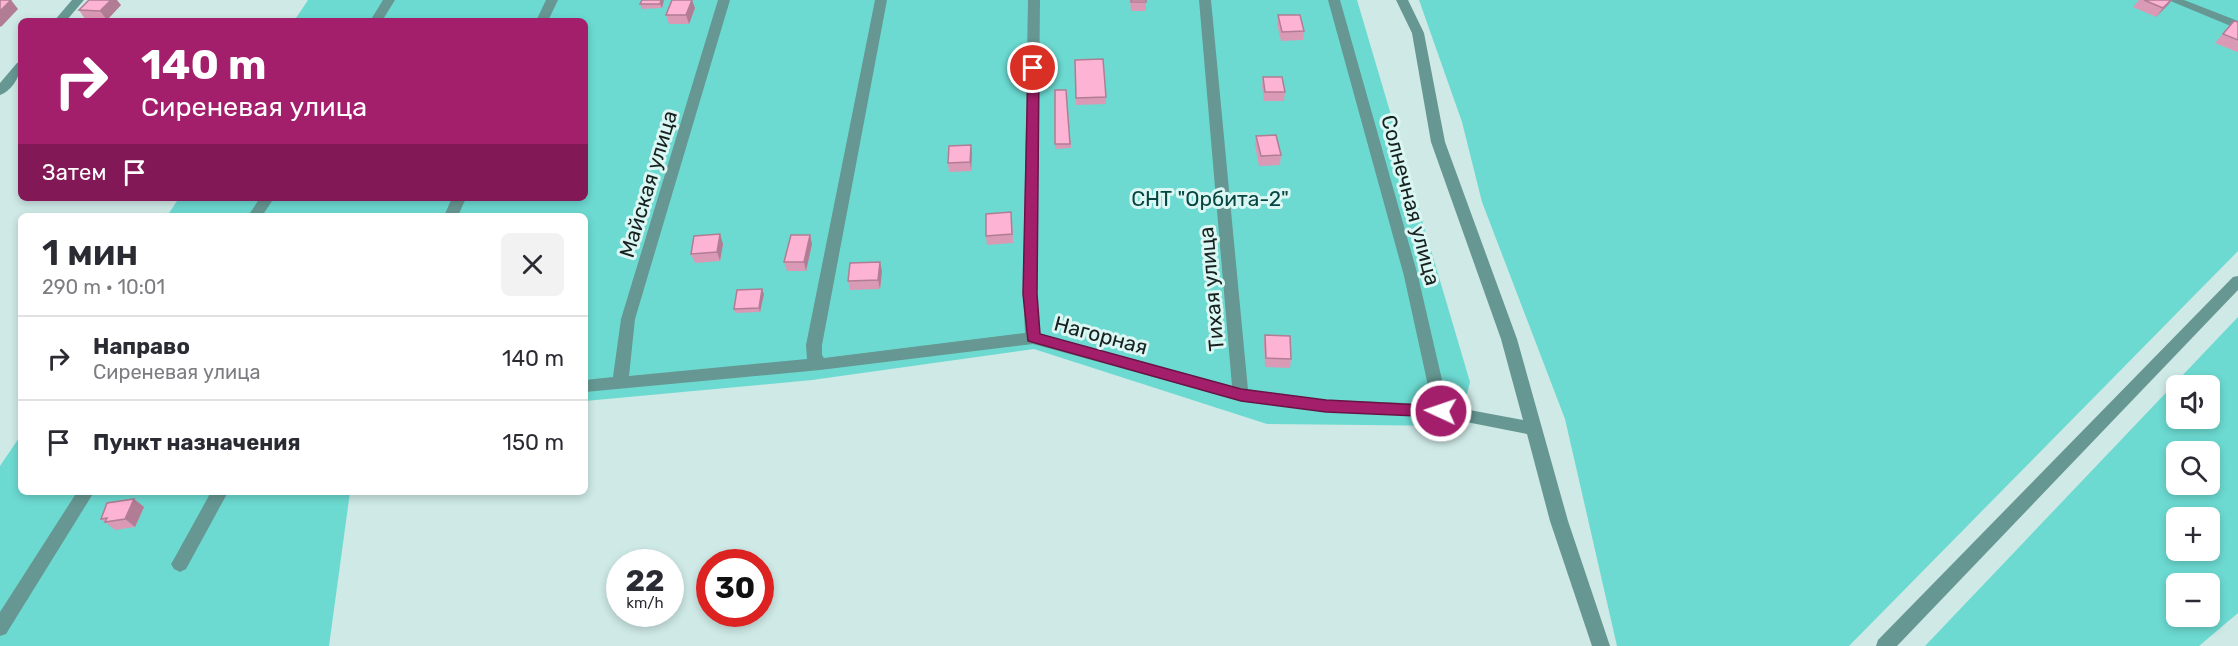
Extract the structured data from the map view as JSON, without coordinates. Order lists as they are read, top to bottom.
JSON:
{
  "streets": {
    "street": [
      "Майская улица",
      "Солнечная улица",
      "Тихая улица",
      "Нагорная"
    ]
  },
  "crossings": [
    ["Майская улица", "Нагорная"],
    ["Солнечная улица", "Нагорная"],
    ["Тихая улица", "Нагорная"]
  ],
  "parks": ["СНТ \"Орбита-2\""],
  "page": {
    "turn": ["140 m", "Сиреневая улица"],
    "then": "Затем",
    "heading": ["1 мин", "290 m · 10:01"],
    "list": [
      {
        "name": "Направо",
        "note": "Сиреневая улица",
        "value": "140 m"
      },
      {
        "name": "Пункт назначения",
        "value": "150 m"
      }
    ],
    "map_buttons": ["+", "−"],
    "speed": "22 km/h",
    "limit": "30"
  }
}
